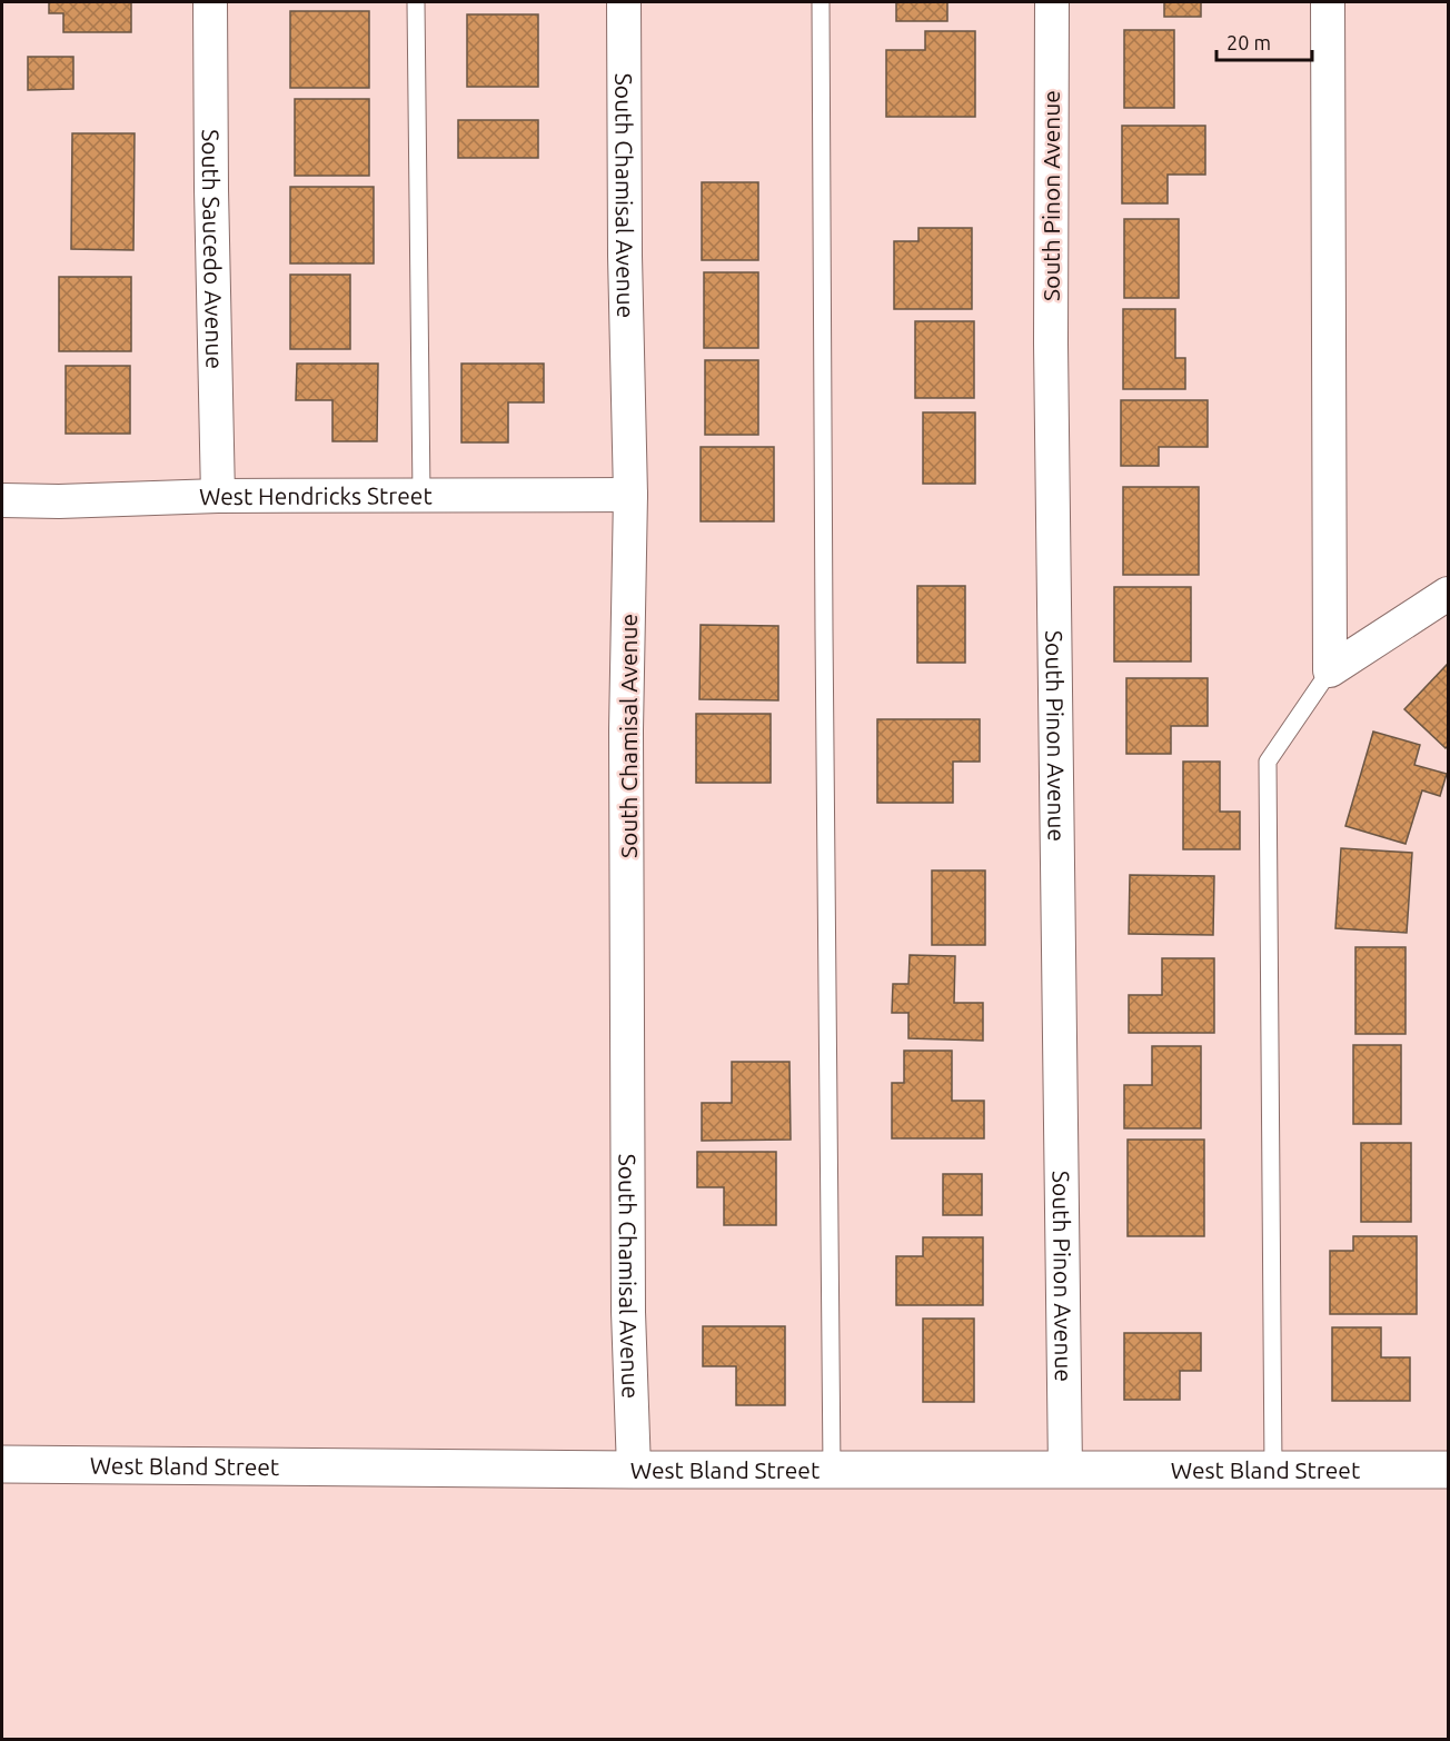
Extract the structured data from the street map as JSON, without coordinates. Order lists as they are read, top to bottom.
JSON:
{
  "streets": {
    "street": [
      "South Chamisal Avenue",
      "South Pinon Avenue",
      "South Saucedo Avenue",
      "West Hendricks Street",
      "West Bland Street"
    ]
  },
  "crossings": [
    ["South Chamisal Avenue", "West Hendricks Street"],
    ["South Chamisal Avenue", "West Bland Street"],
    ["South Pinon Avenue", "West Bland Street"],
    ["South Saucedo Avenue", "West Hendricks Street"]
  ],
  "scale_bar": "20 m"
}
